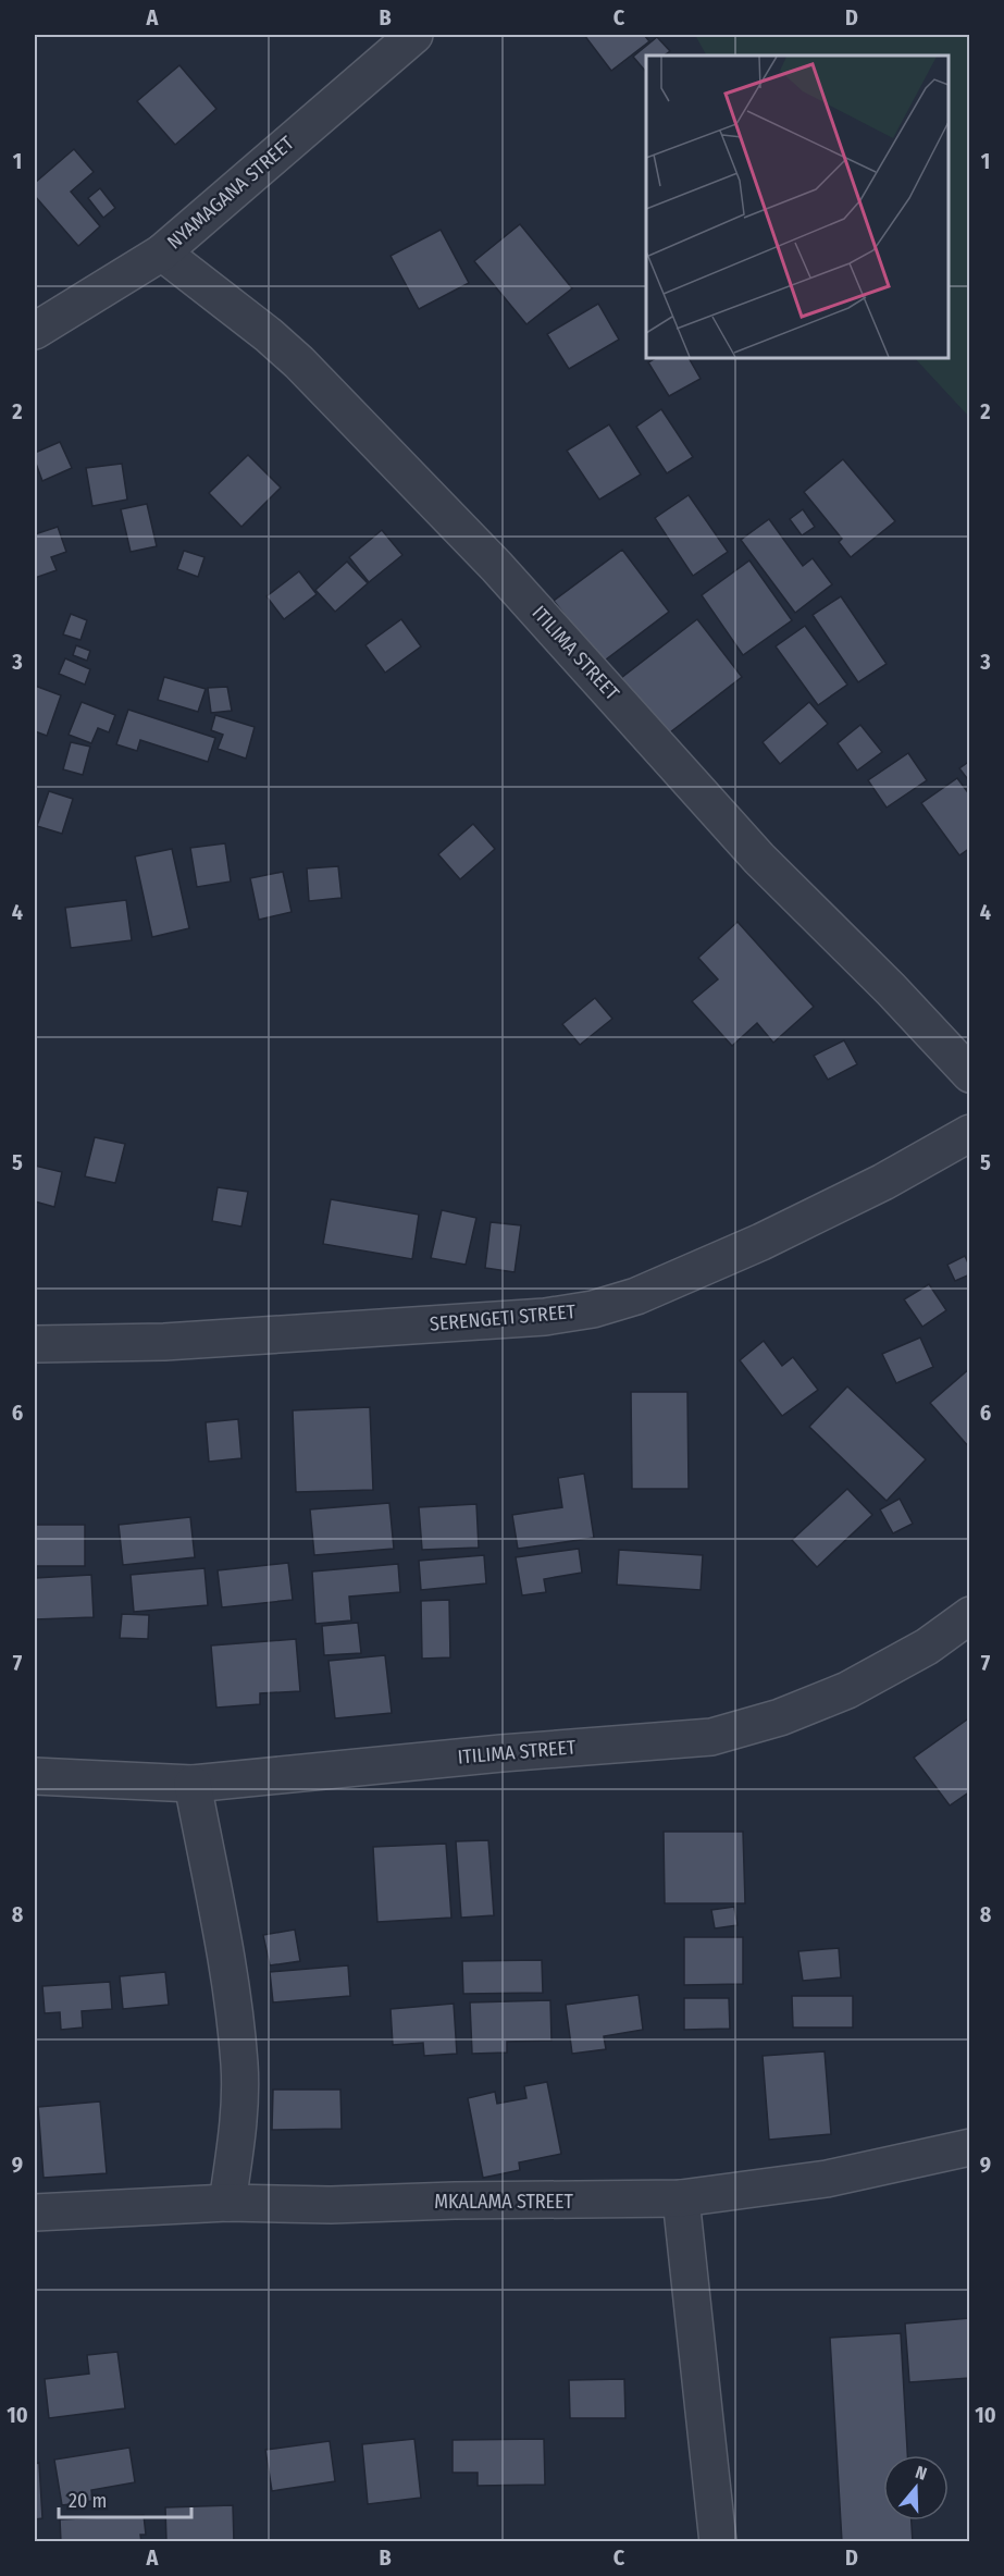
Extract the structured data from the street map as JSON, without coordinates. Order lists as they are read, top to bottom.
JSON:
{
  "streets": {
    "street": [
      "NYAMAGANA STREET",
      "ITILIMA STREET",
      "SERENGETI STREET",
      "MKALAMA STREET"
    ]
  },
  "crossings": [
    ["NYAMAGANA STREET", "ITILIMA STREET"]
  ],
  "scale_bar": "20 m",
  "north": "top",
  "grid": {
    "columns": [
      "A",
      "B",
      "C",
      "D"
    ],
    "rows": [
      "1",
      "2",
      "3",
      "4",
      "5",
      "6",
      "7",
      "8",
      "9",
      "10"
    ]
  }
}
